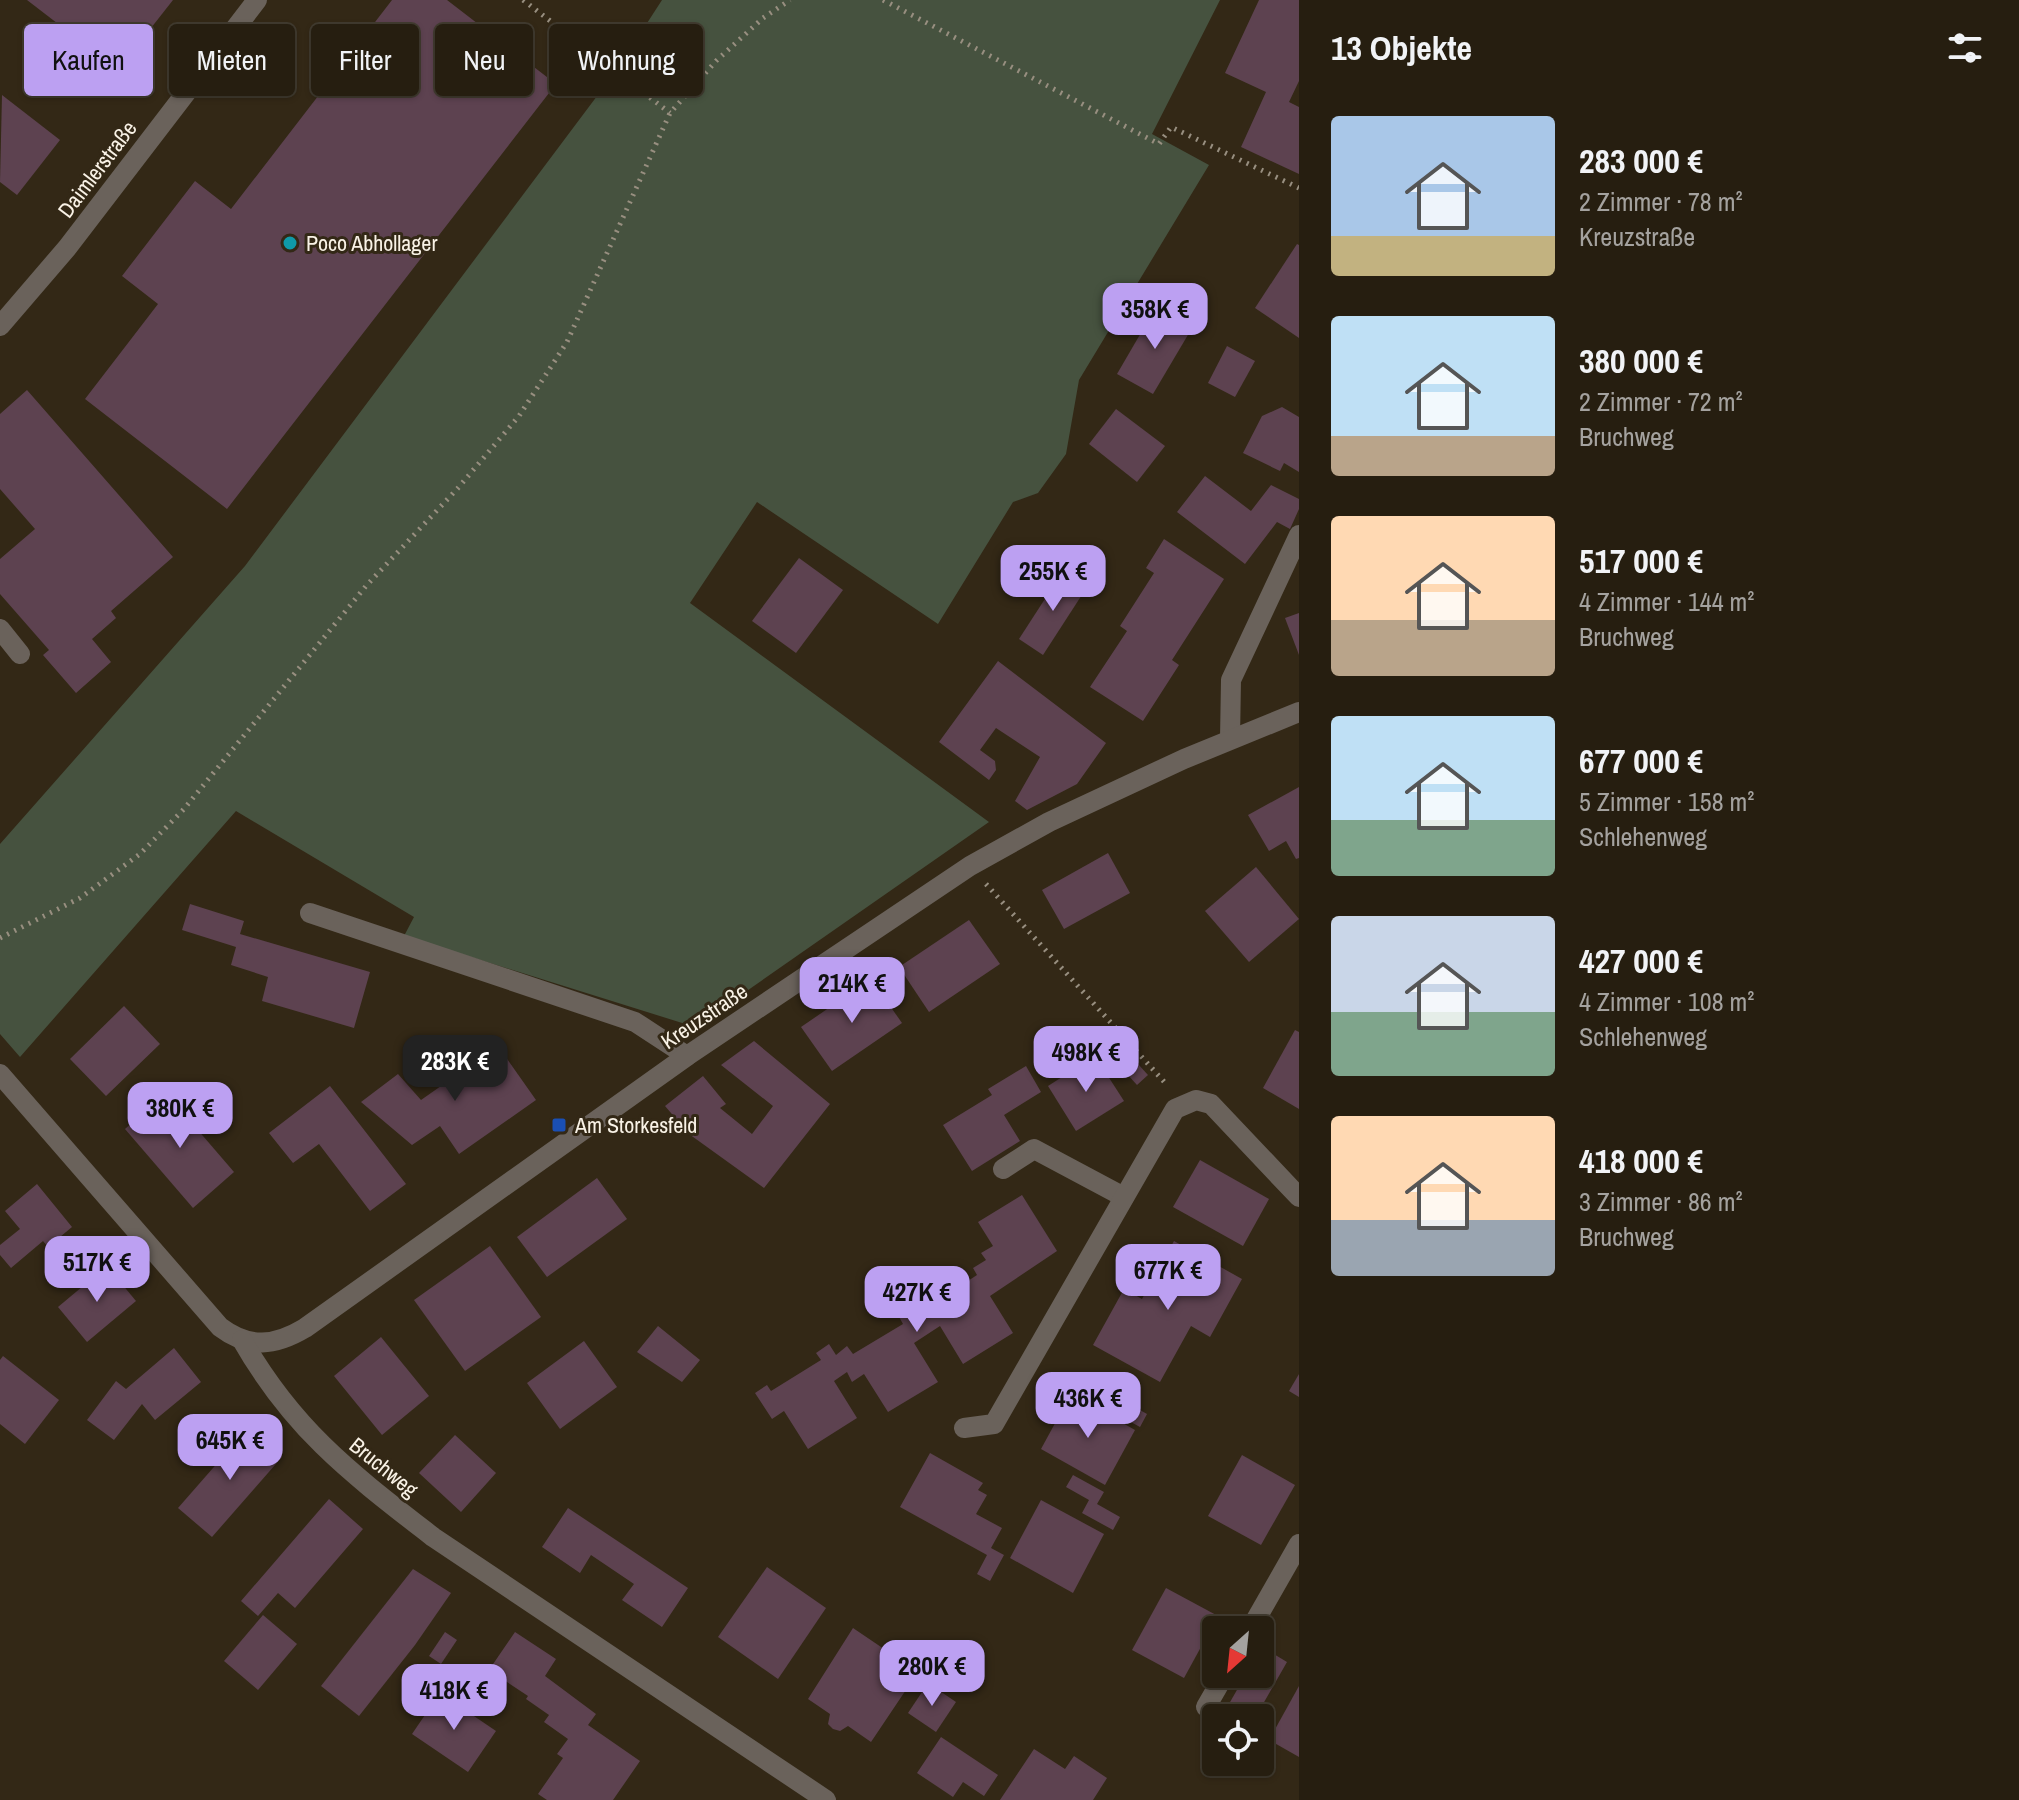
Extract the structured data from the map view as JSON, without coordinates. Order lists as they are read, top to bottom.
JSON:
{
  "streets": {
    "street": ["Daimlerstraße", "Kreuzstraße", "Bruchweg"]
  },
  "crossings": [
    ["Kreuzstraße", "Bruchweg"]
  ],
  "places": {
    "other": ["Poco Abhollager"],
    "transit": ["Am Storkesfeld"]
  },
  "north": "bottom left",
  "page": {
    "heading": "13 Objekte",
    "chip": [
      "Kaufen",
      "Mieten",
      "Filter",
      "Neu",
      "Wohnung"
    ],
    "list": [
      {
        "name": "283 000 €",
        "note": "2 Zimmer · 78 m² · Kreuzstraße"
      },
      {
        "name": "380 000 €",
        "note": "2 Zimmer · 72 m² · Bruchweg"
      },
      {
        "name": "517 000 €",
        "note": "4 Zimmer · 144 m² · Bruchweg"
      },
      {
        "name": "677 000 €",
        "note": "5 Zimmer · 158 m² · Schlehenweg"
      },
      {
        "name": "427 000 €",
        "note": "4 Zimmer · 108 m² · Schlehenweg"
      },
      {
        "name": "418 000 €",
        "note": "3 Zimmer · 86 m² · Bruchweg"
      }
    ],
    "price": [
      "358K €",
      "255K €",
      "214K €",
      "498K €",
      "283K €",
      "380K €",
      "517K €",
      "677K €",
      "427K €",
      "436K €",
      "645K €",
      "280K €",
      "418K €"
    ]
  }
}
